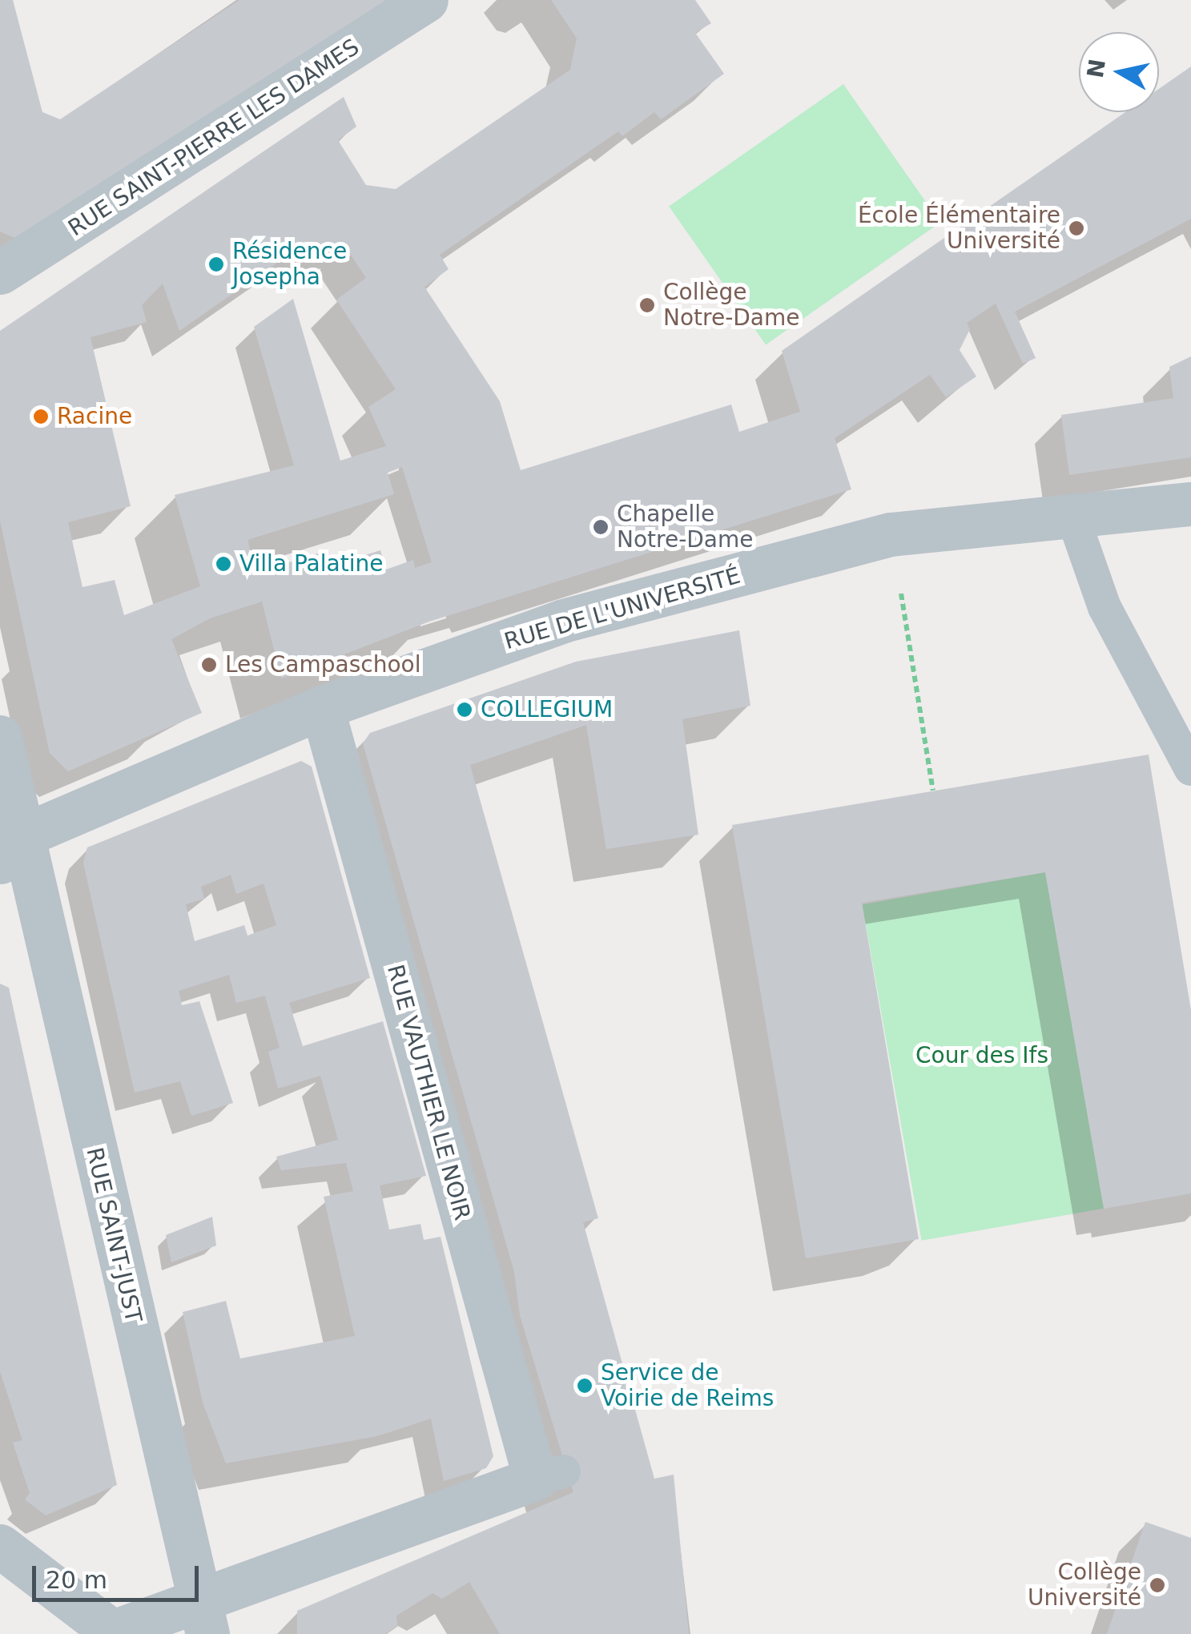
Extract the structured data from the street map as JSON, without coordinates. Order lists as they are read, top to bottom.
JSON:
{
  "streets": {
    "street": [
      "RUE SAINT-PIERRE LES DAMES",
      "RUE DE L'UNIVERSITÉ",
      "RUE VAUTHIER LE NOIR",
      "RUE SAINT-JUST"
    ]
  },
  "crossings": [
    ["RUE DE L'UNIVERSITÉ", "RUE VAUTHIER LE NOIR"],
    ["RUE DE L'UNIVERSITÉ", "RUE SAINT-JUST"],
    ["RUE VAUTHIER LE NOIR", "RUE SAINT-JUST"]
  ],
  "parks": ["Cour des Ifs"],
  "places": [
    "École Élémentaire Université",
    "Résidence Josepha",
    "Collège Notre-Dame",
    "Racine",
    "Chapelle Notre-Dame",
    "Villa Palatine",
    "Les Campaschool",
    "COLLEGIUM",
    "Service de Voirie de Reims",
    "Collège Université"
  ],
  "scale_bar": "20 m",
  "north": "left"
}
